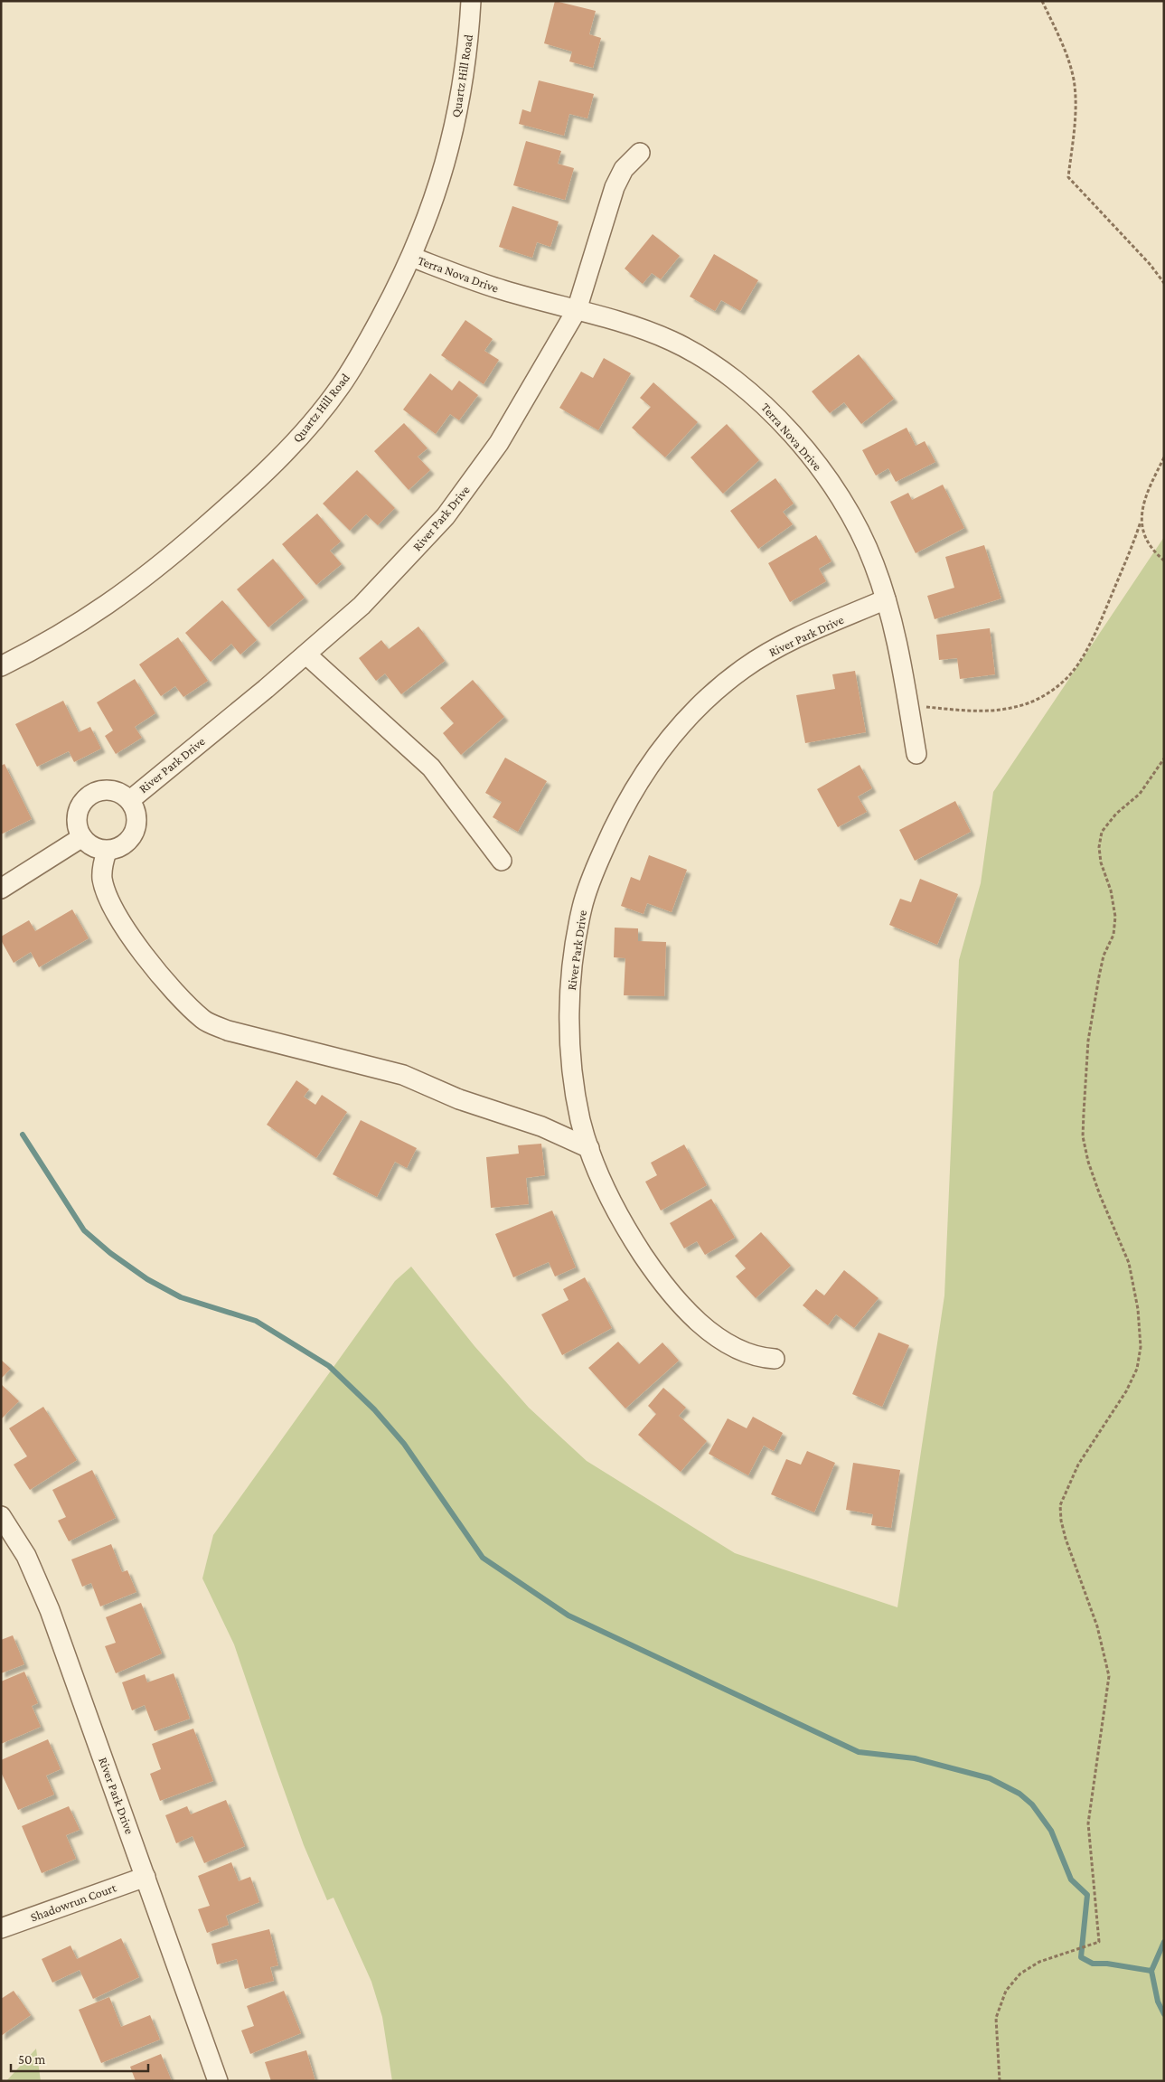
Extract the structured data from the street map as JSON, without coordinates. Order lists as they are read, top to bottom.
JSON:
{
  "streets": {
    "street": [
      "Quartz Hill Road",
      "Terra Nova Drive",
      "River Park Drive",
      "Shadowrun Court"
    ]
  },
  "crossings": [
    ["Quartz Hill Road", "Terra Nova Drive"],
    ["Terra Nova Drive", "River Park Drive"],
    ["River Park Drive", "Shadowrun Court"]
  ],
  "scale_bar": "50 m"
}
